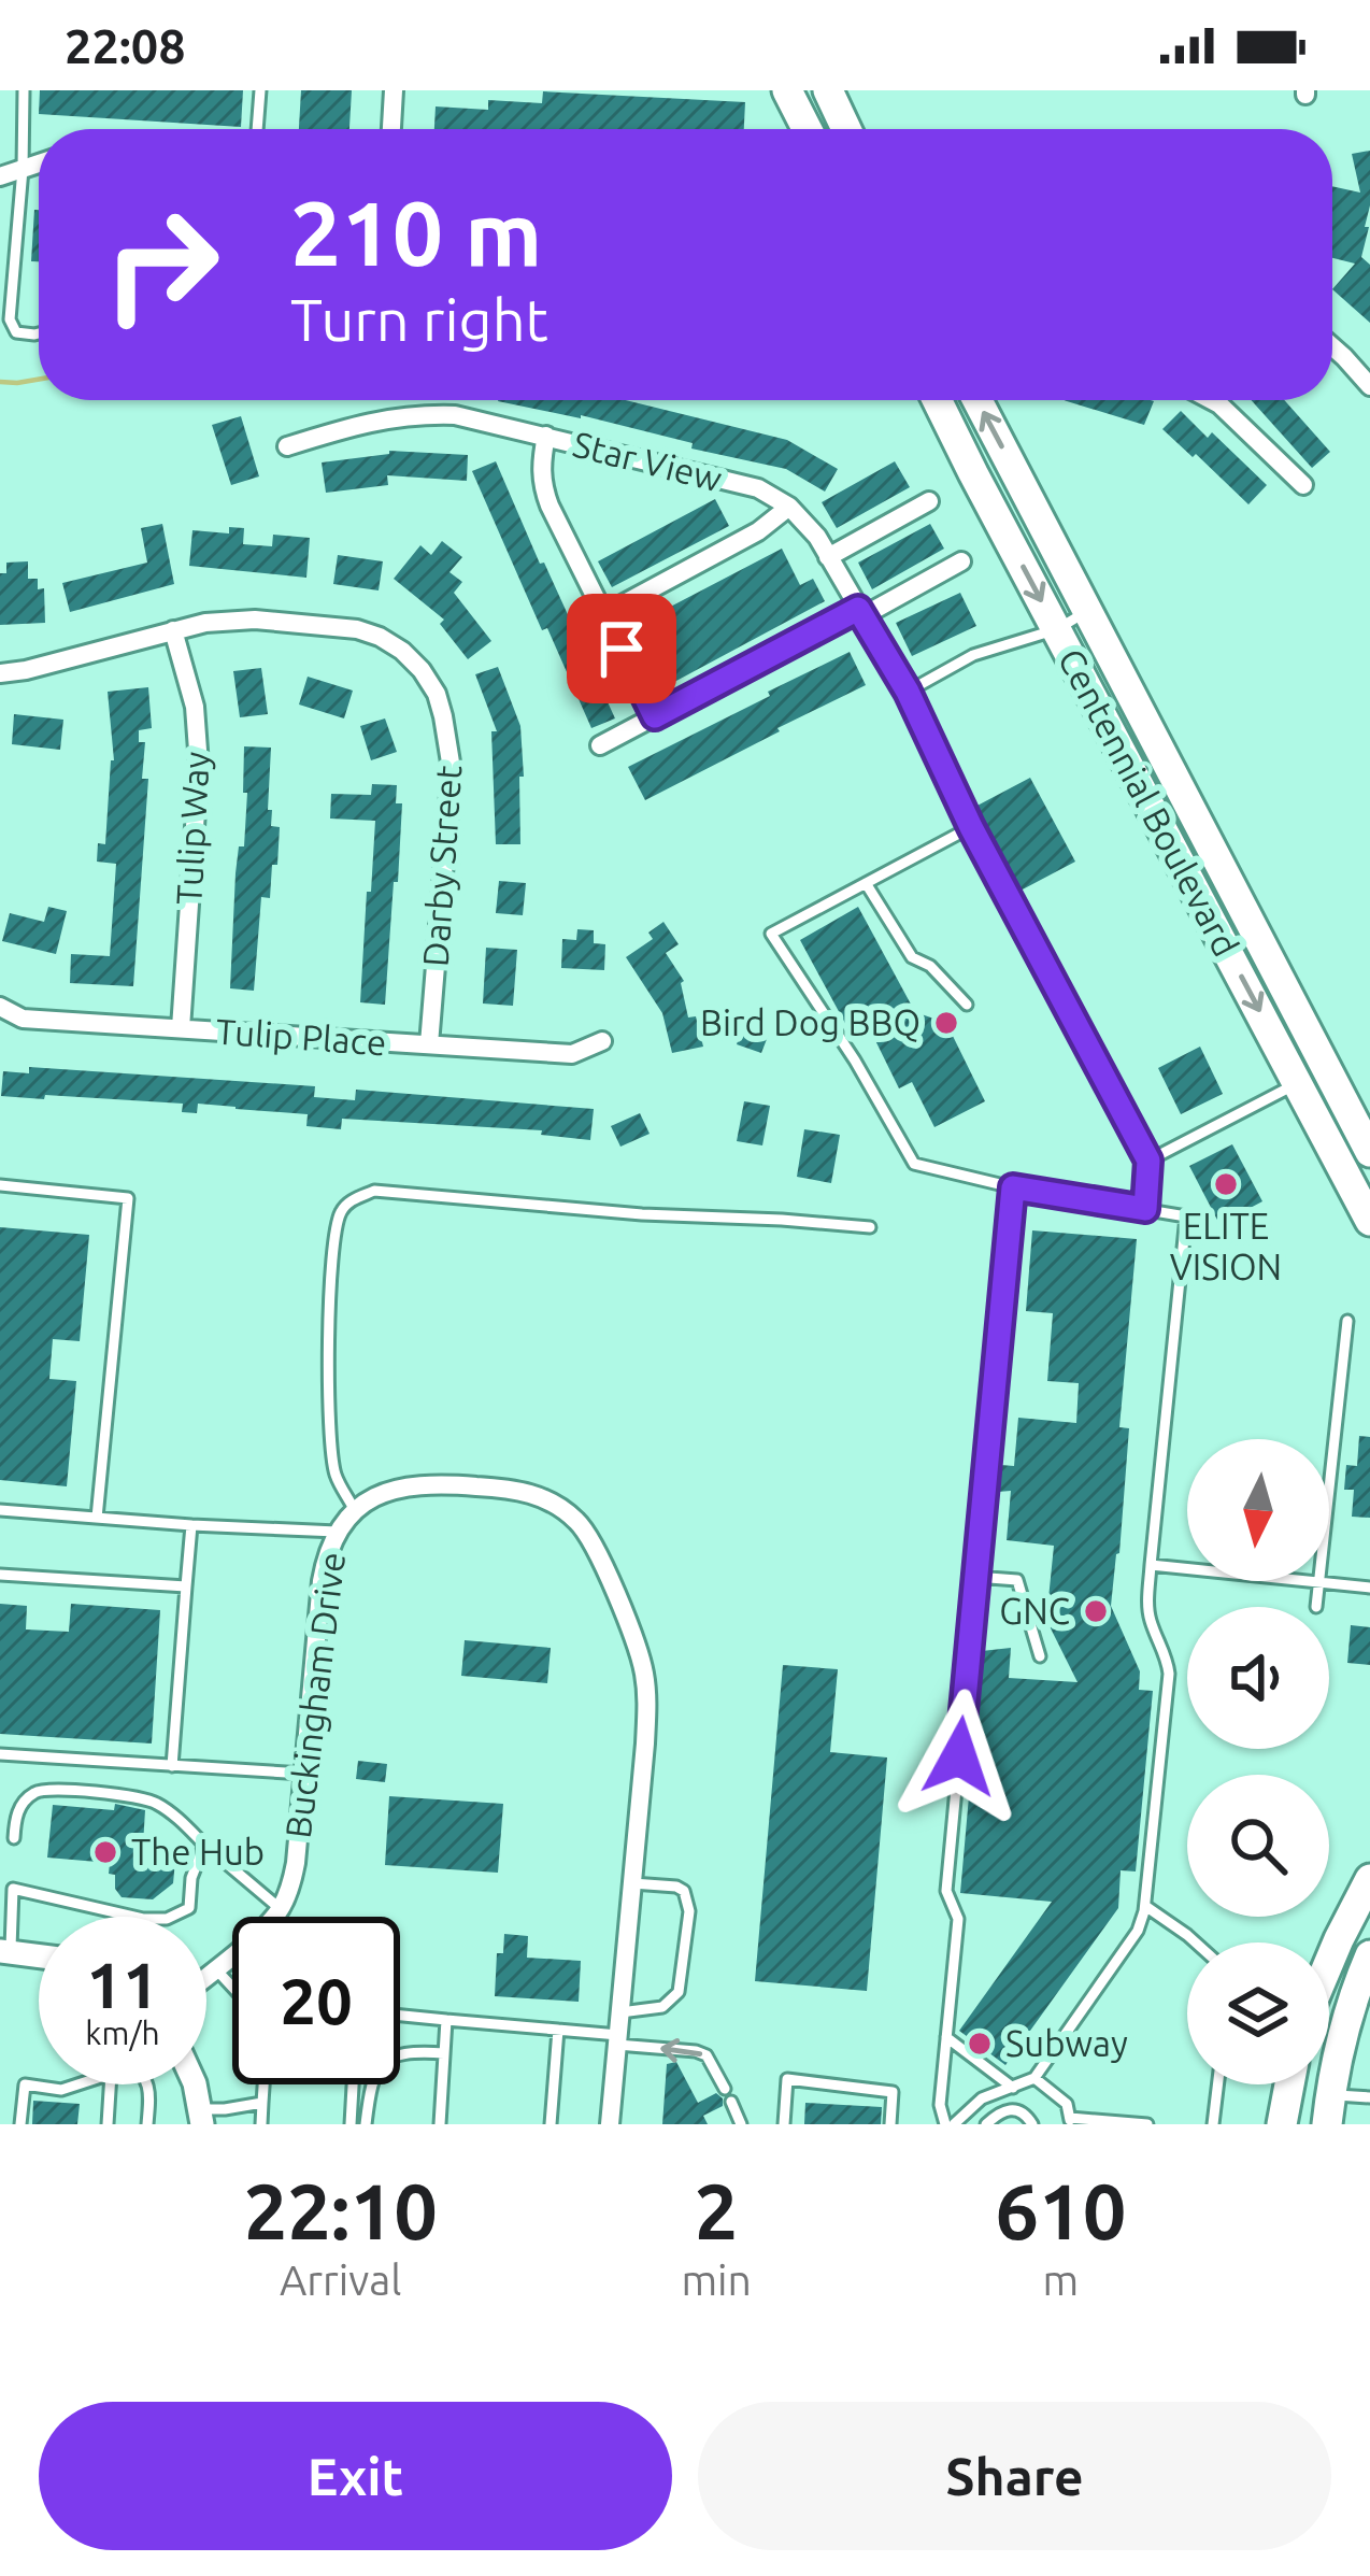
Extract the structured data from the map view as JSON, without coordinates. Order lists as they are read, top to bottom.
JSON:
{
  "streets": {
    "main road": ["Centennial Boulevard"],
    "street": [
      "Star View",
      "Tulip Way",
      "Darby Street",
      "Tulip Place",
      "Buckingham Drive"
    ]
  },
  "crossings": [
    ["Tulip Way", "Darby Street"],
    ["Tulip Way", "Tulip Place"],
    ["Darby Street", "Tulip Place"]
  ],
  "places": [
    "Bird Dog BBQ",
    "ELITE VISION",
    "GNC",
    "The Hub",
    "Subway"
  ],
  "north": "bottom",
  "page": {
    "status": "22:08",
    "turn": ["210 m", "Turn right"],
    "speed": "11 km/h",
    "limit": "20",
    "eta": [
      "22:10",
      "Arrival",
      "2",
      "min",
      "610",
      "m"
    ],
    "buttons": ["Exit", "Share"]
  }
}
